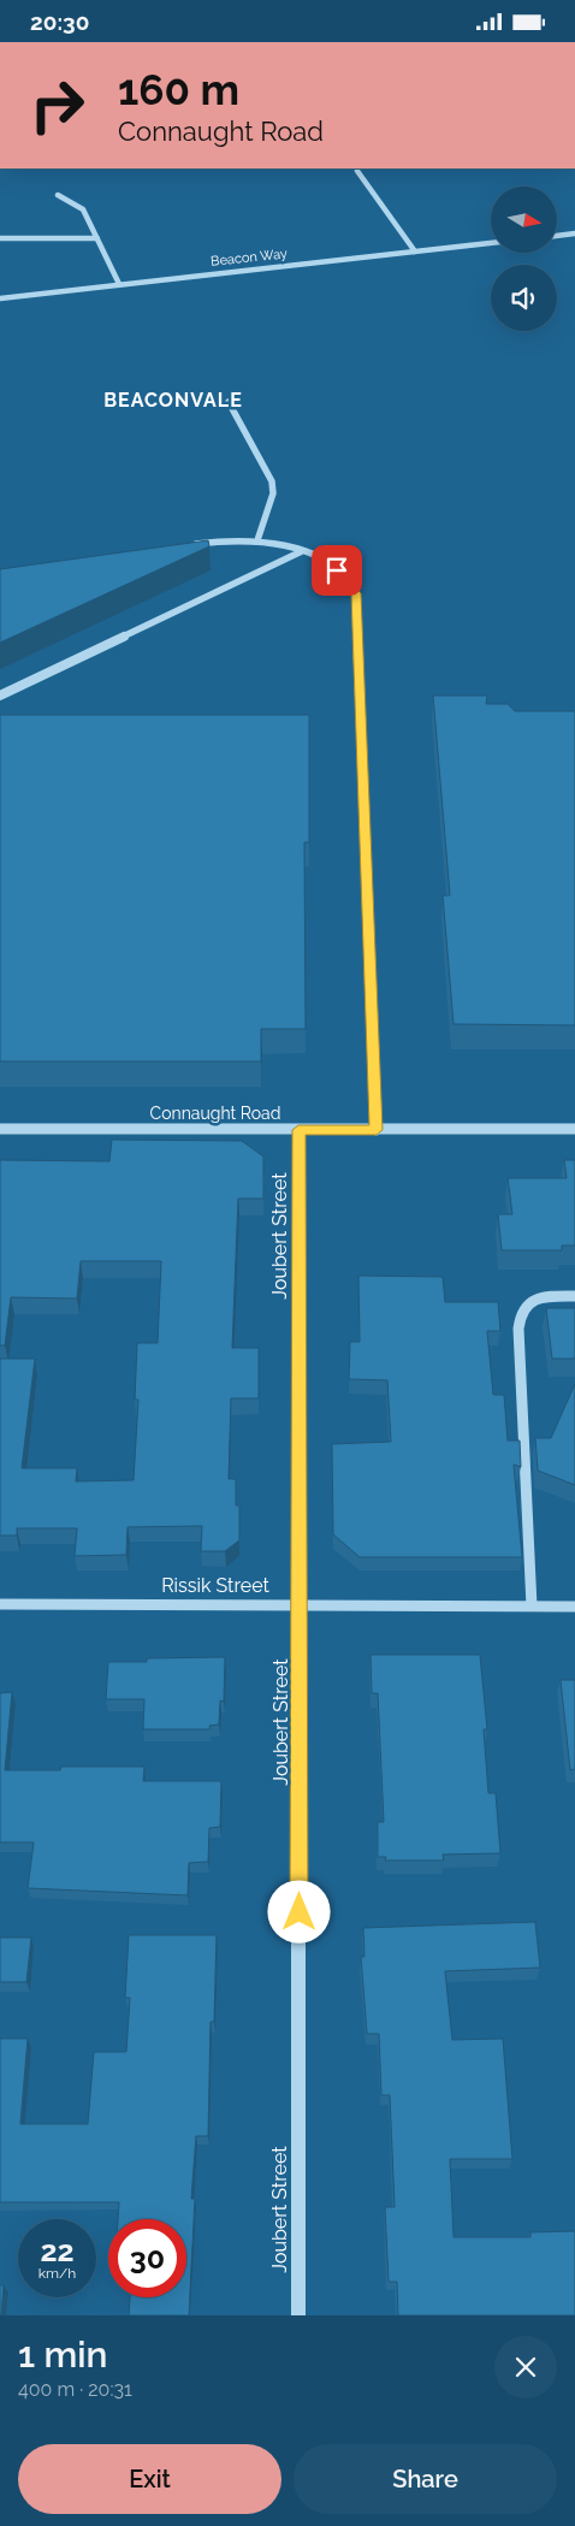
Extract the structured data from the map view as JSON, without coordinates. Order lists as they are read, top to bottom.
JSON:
{
  "streets": {
    "street": [
      "Beacon Way",
      "Connaught Road",
      "Joubert Street",
      "Rissik Street"
    ]
  },
  "crossings": [
    ["Connaught Road", "Joubert Street"],
    ["Joubert Street", "Rissik Street"]
  ],
  "districts": ["BEACONVALE"],
  "north": "right",
  "page": {
    "status": "20:30",
    "turn": ["160 m", "Connaught Road"],
    "speed": "22 km/h",
    "limit": "30",
    "heading": ["1 min", "400 m · 20:31"],
    "buttons": ["Exit", "Share"]
  }
}
